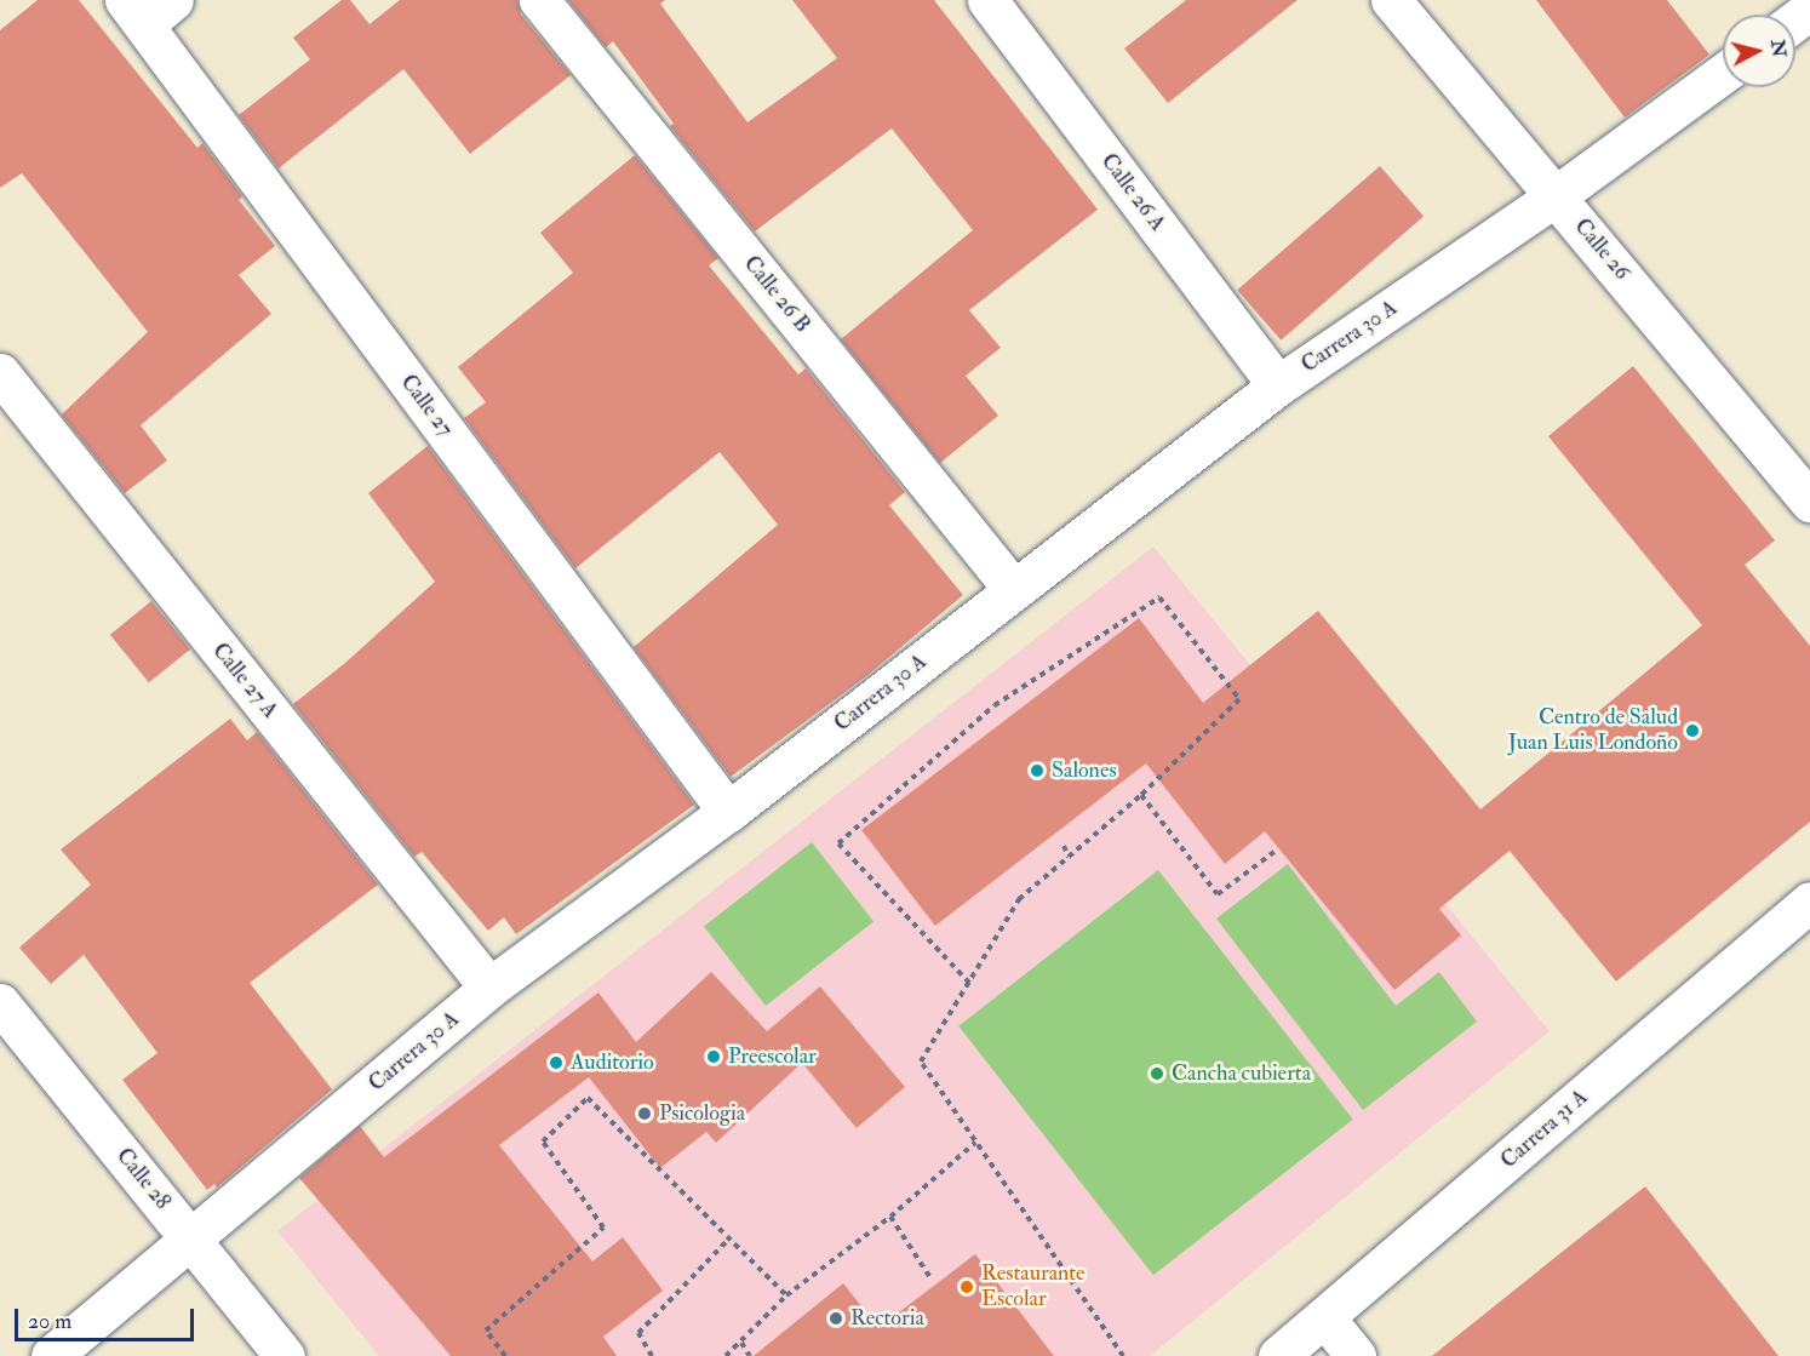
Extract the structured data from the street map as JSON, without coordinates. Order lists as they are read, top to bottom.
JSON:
{
  "streets": {
    "street": [
      "Calle 26 A",
      "Calle 26",
      "Calle 26 B",
      "Carrera 30 A",
      "Calle 27",
      "Calle 27 A",
      "Carrera 31 A",
      "Calle 28"
    ]
  },
  "crossings": [
    ["Calle 26 A", "Carrera 30 A"],
    ["Calle 26", "Carrera 30 A"],
    ["Calle 26 B", "Carrera 30 A"],
    ["Carrera 30 A", "Calle 27"],
    ["Carrera 30 A", "Calle 27 A"],
    ["Carrera 30 A", "Calle 28"]
  ],
  "places": [
    "Centro de Salud Juan Luis Londoño",
    "Salones",
    "Preescolar",
    "Auditorio",
    "Cancha cubierta",
    "Psicologia",
    "Restaurante Escolar",
    "Rectoria"
  ],
  "scale_bar": "20 m",
  "north": "right"
}
